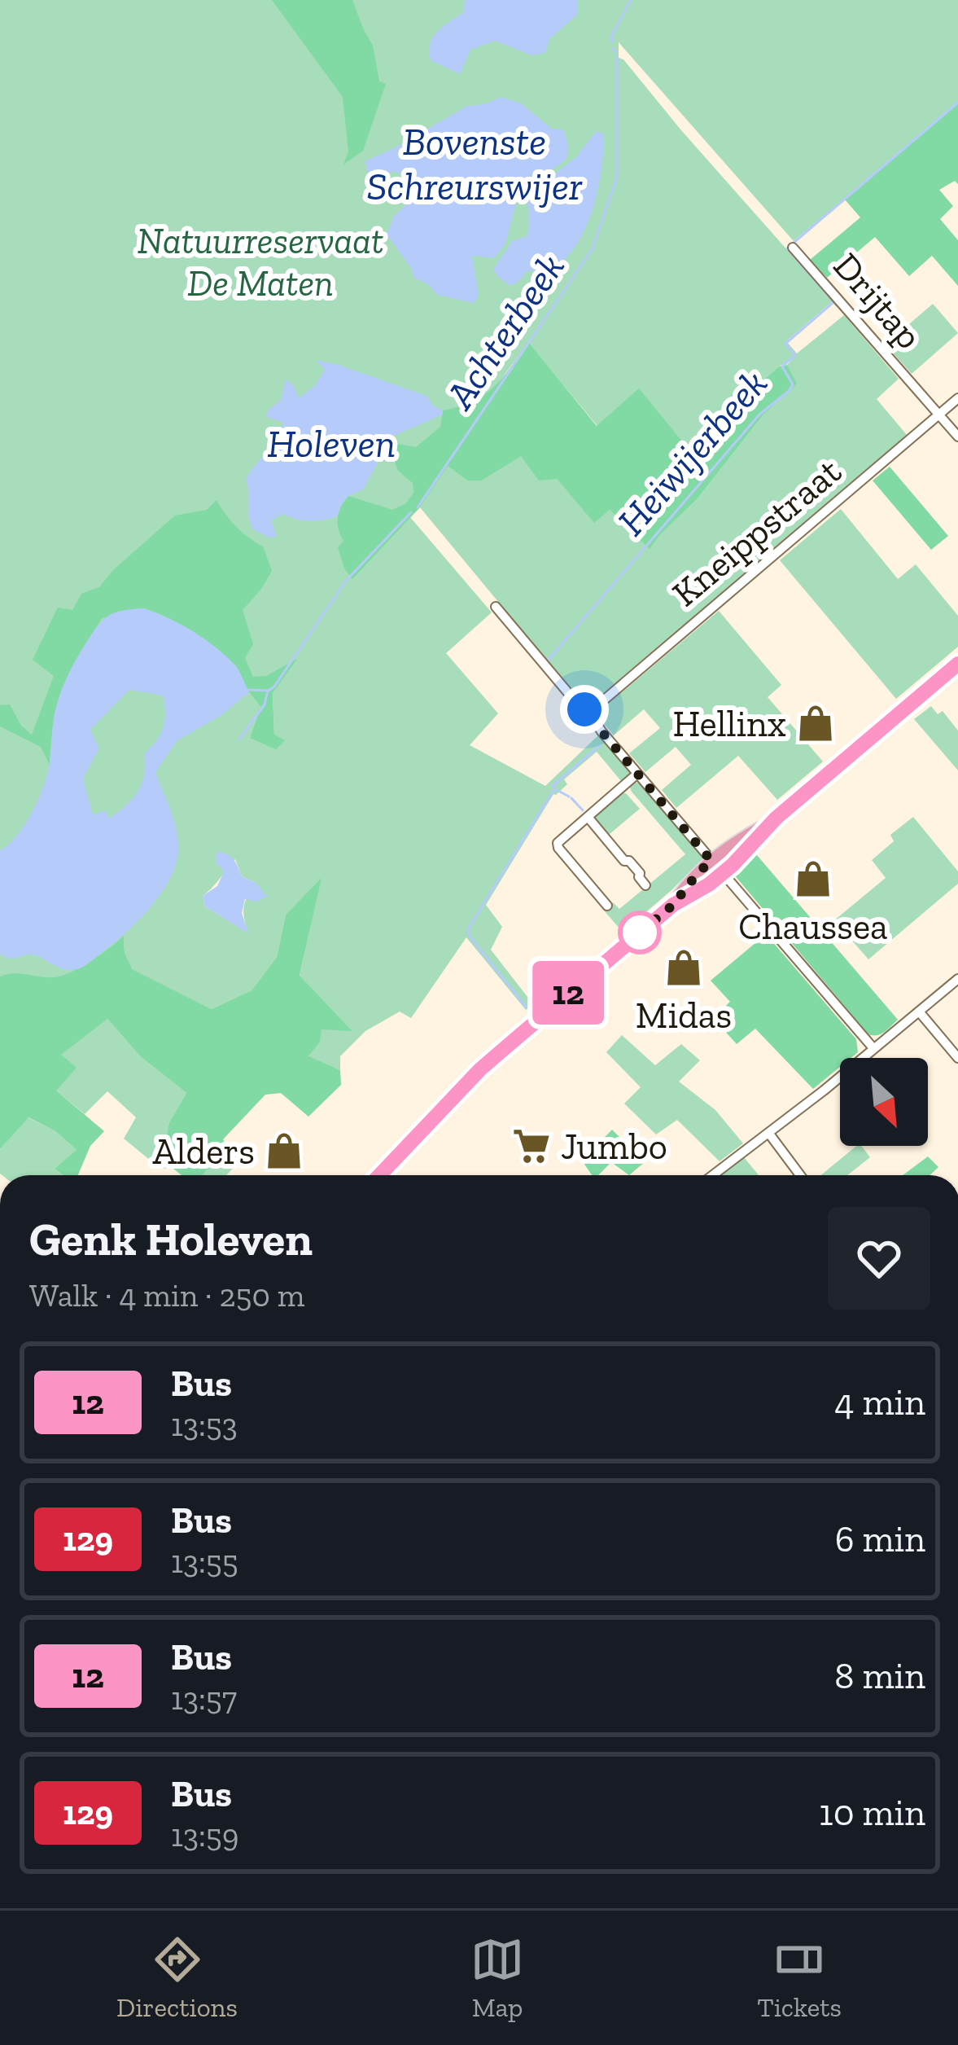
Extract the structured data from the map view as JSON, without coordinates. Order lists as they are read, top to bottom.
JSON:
{
  "streets": {
    "street": ["Drijtap", "Kneippstraat"]
  },
  "crossings": [
    ["Drijtap", "Kneippstraat"]
  ],
  "water": [
    "Bovenste Schreurswijer",
    "Achterbeek",
    "Holeven",
    "Heiwijerbeek"
  ],
  "parks": ["Natuurreservaat De Maten"],
  "places": {
    "shop": [
      "Hellinx",
      "Chaussea",
      "Midas",
      "Alders"
    ],
    "supermarket": ["Jumbo"]
  },
  "lines": ["bus line 12"],
  "north": "bottom right",
  "page": {
    "on_map": "12",
    "heading": ["Genk Holeven", "Walk · 4 min · 250 m"],
    "list": [
      {
        "mark": "12",
        "name": "Bus",
        "note": "13:53",
        "value": "4 min"
      },
      {
        "mark": "129",
        "name": "Bus",
        "note": "13:55",
        "value": "6 min"
      },
      {
        "mark": "12",
        "name": "Bus",
        "note": "13:57",
        "value": "8 min"
      },
      {
        "mark": "129",
        "name": "Bus",
        "note": "13:59",
        "value": "10 min"
      }
    ],
    "tabs": ["Directions", "Map", "Tickets"]
  }
}
